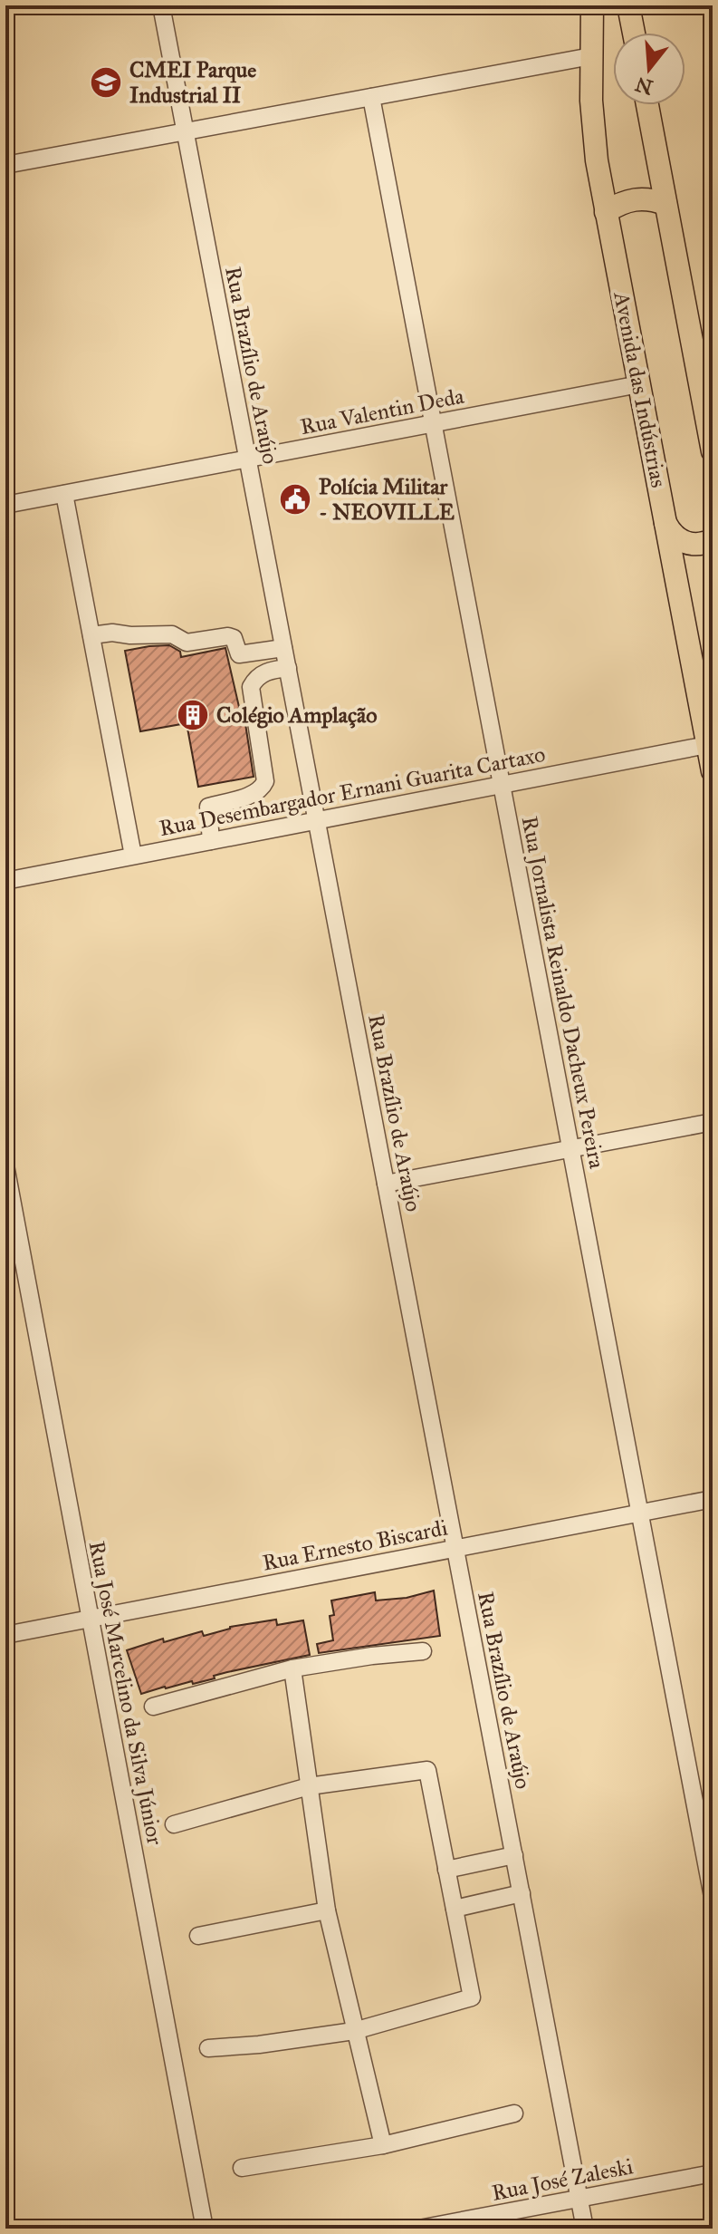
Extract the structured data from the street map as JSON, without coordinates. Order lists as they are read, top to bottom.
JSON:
{
  "streets": {
    "main road": ["Avenida das Indústrias"],
    "street": [
      "Rua Brazílio de Araújo",
      "Rua Valentin Deda",
      "Rua Desembargador Ernani Guarita Cartaxo",
      "Rua Jornalista Reinaldo Dacheux Pereira",
      "Rua Ernesto Biscardi",
      "Rua José Marcelino da Silva Júnior",
      "Rua José Zaleski"
    ]
  },
  "crossings": [
    ["Rua Brazílio de Araújo", "Rua Valentin Deda"],
    ["Rua Brazílio de Araújo", "Rua Desembargador Ernani Guarita Cartaxo"],
    ["Rua Brazílio de Araújo", "Rua Ernesto Biscardi"],
    ["Rua Brazílio de Araújo", "Rua José Zaleski"],
    ["Avenida das Indústrias", "Rua Valentin Deda"],
    ["Avenida das Indústrias", "Rua Desembargador Ernani Guarita Cartaxo"],
    ["Rua Valentin Deda", "Rua Jornalista Reinaldo Dacheux Pereira"],
    ["Rua Desembargador Ernani Guarita Cartaxo", "Rua Jornalista Reinaldo Dacheux Pereira"],
    ["Rua Jornalista Reinaldo Dacheux Pereira", "Rua Ernesto Biscardi"],
    ["Rua Ernesto Biscardi", "Rua José Marcelino da Silva Júnior"]
  ],
  "places": {
    "school or university": ["CMEI Parque Industrial II"],
    "public building": ["Polícia Militar - NEOVILLE"],
    "building": ["Colégio Amplação"]
  },
  "north": "bottom"
}
